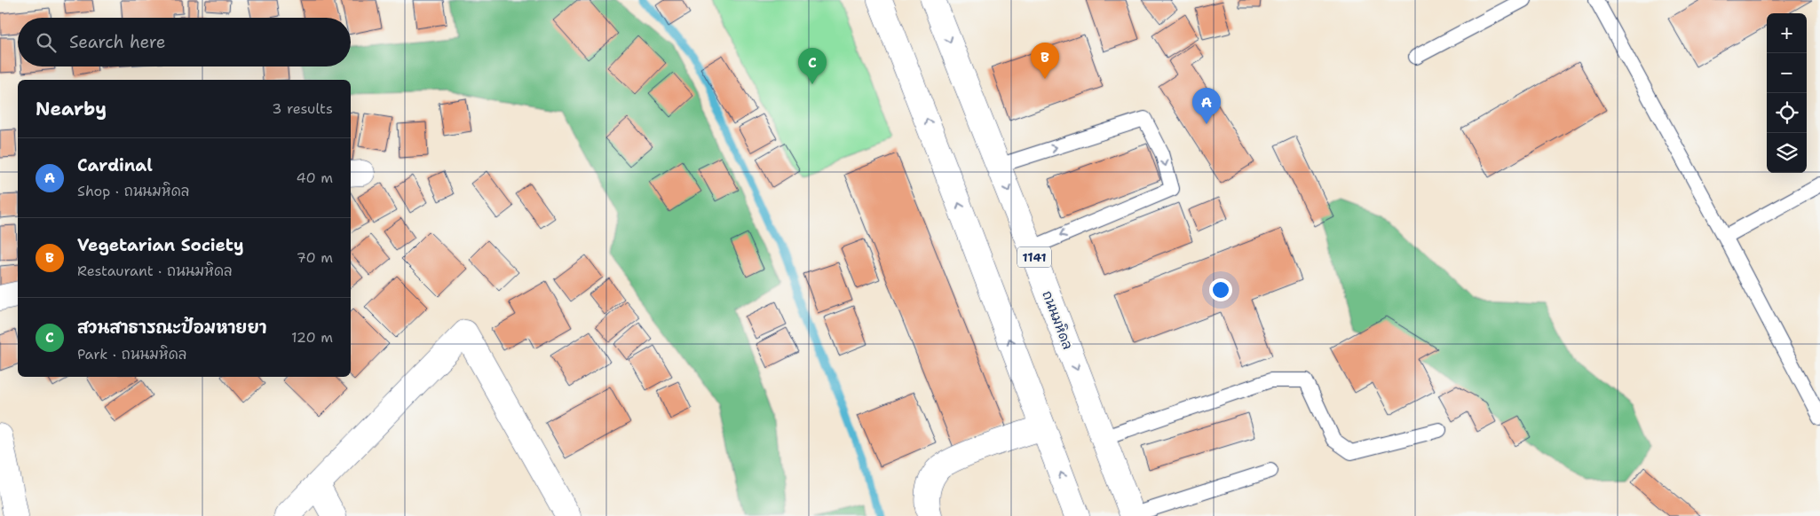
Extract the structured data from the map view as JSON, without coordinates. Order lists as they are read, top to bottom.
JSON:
{
  "streets": {
    "main road": ["1141", "ถนนมหิดล"]
  },
  "page": {
    "map_buttons": ["+", "−"],
    "search": "Search here",
    "pins": ["B", "C", "A"],
    "heading": ["Nearby", "3 results"],
    "list": [
      {
        "mark": "A",
        "name": "Cardinal",
        "note": "Shop · ถนนมหิดล",
        "value": "40 m"
      },
      {
        "mark": "B",
        "name": "Vegetarian Society",
        "note": "Restaurant · ถนนมหิดล",
        "value": "70 m"
      },
      {
        "mark": "C",
        "name": "สวนสาธารณะป้อมหายยา",
        "note": "Park · ถนนมหิดล",
        "value": "120 m"
      }
    ]
  }
}
